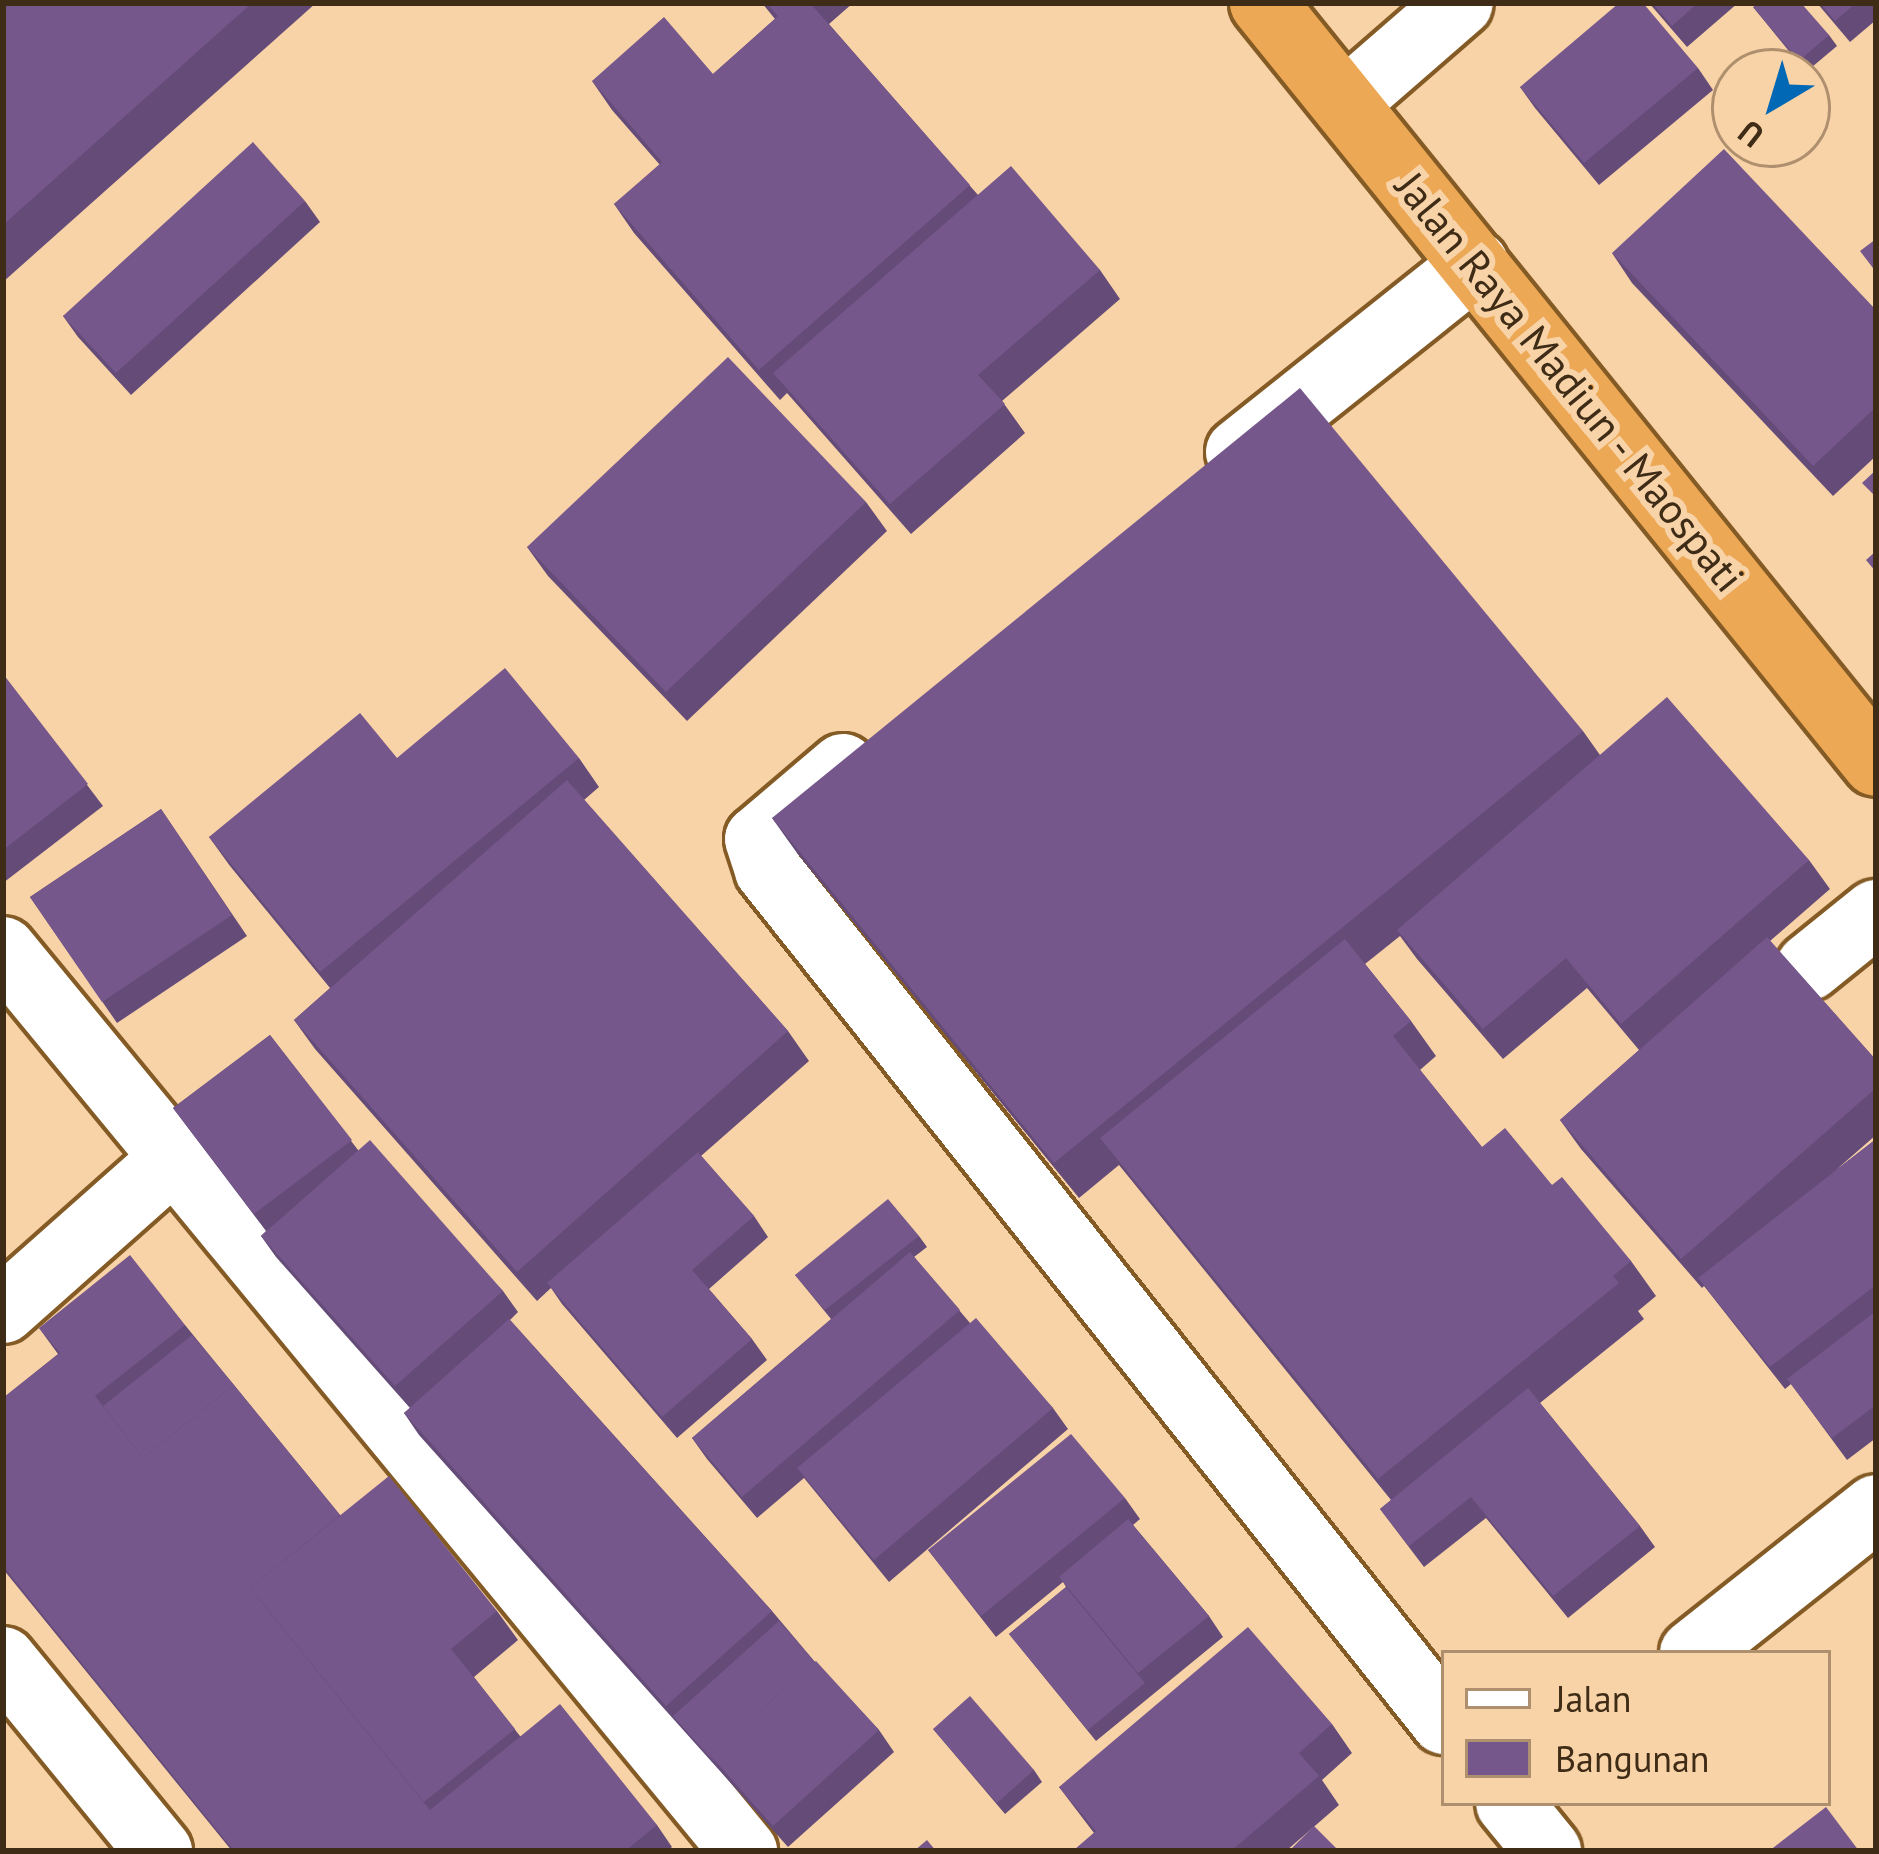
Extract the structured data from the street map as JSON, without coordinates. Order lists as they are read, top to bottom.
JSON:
{
  "streets": {
    "highway": ["Jalan Raya Madiun - Maospati"]
  },
  "legend": ["Jalan", "Bangunan"],
  "north": "bottom left"
}
